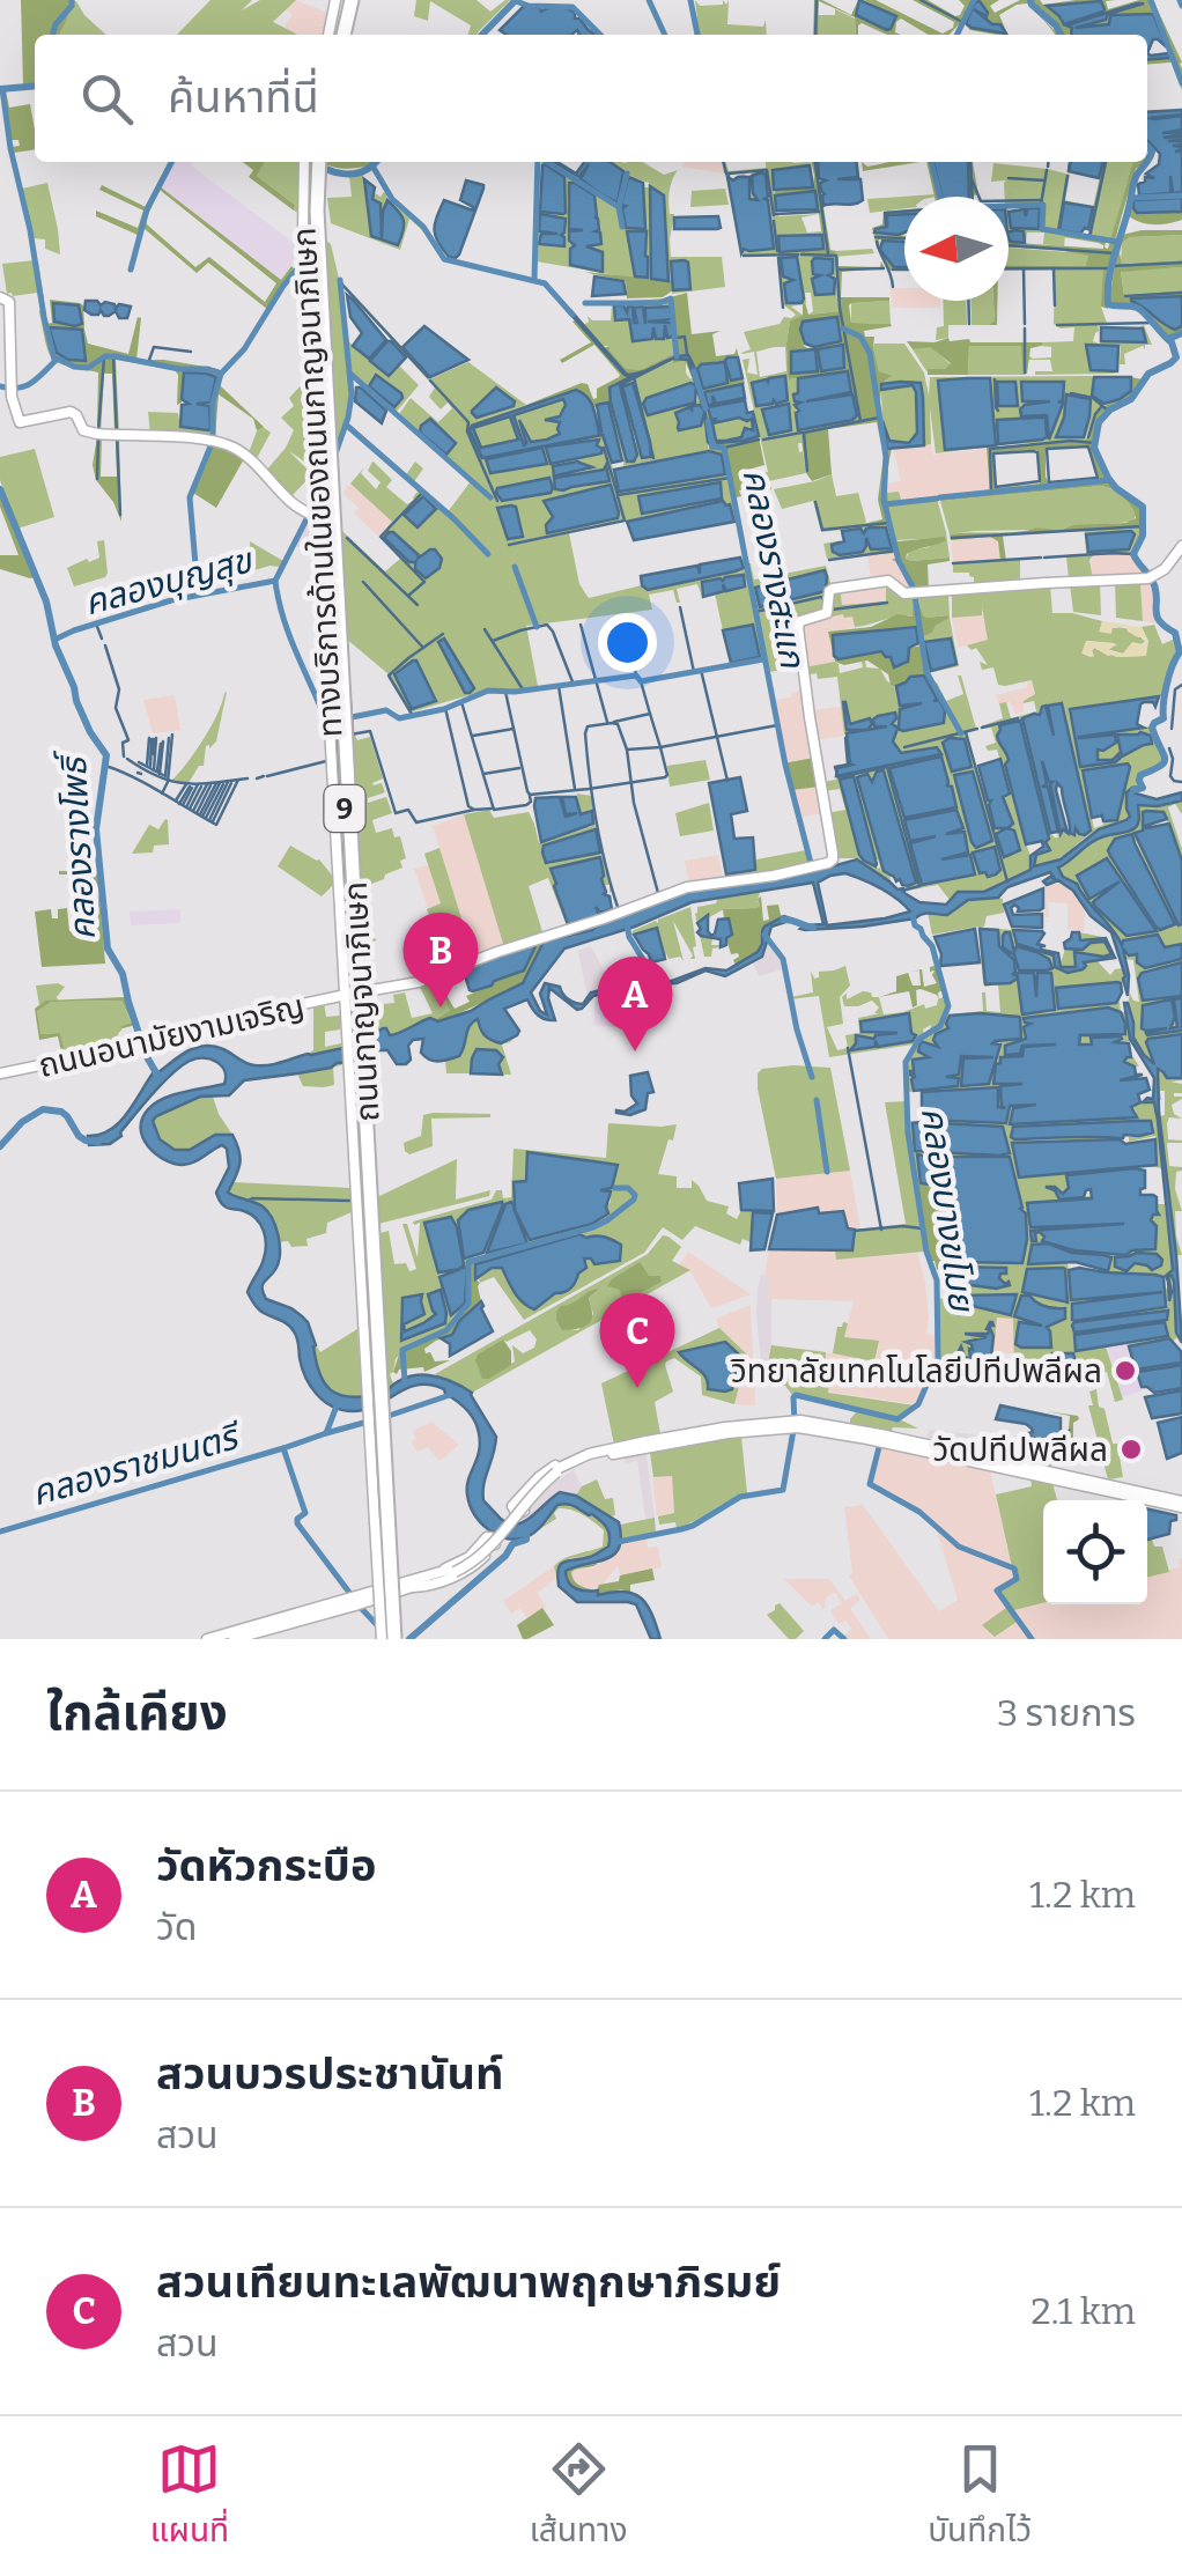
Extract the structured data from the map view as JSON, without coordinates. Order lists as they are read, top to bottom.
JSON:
{
  "streets": {
    "highway": ["9", "ถนนกาญจนาภิเษก"],
    "main road": ["ทางบริการด้านในของถนนกาญจนาภิเษก", "ถนนอนามัยงามเจริญ"]
  },
  "crossings": [
    ["ทางบริการด้านในของถนนกาญจนาภิเษก", "ถนนกาญจนาภิเษก"],
    ["ทางบริการด้านในของถนนกาญจนาภิเษก", "ถนนอนามัยงามเจริญ"]
  ],
  "water": [
    "คลองรางสะแก",
    "คลองบุญสุข",
    "คลองรางโพธิ์",
    "คลองบางขโมย",
    "คลองราชมนตรี"
  ],
  "places": ["วิทยาลัยเทคโนโลยีปทีปพลีผล", "วัดปทีปพลีผล"],
  "north": "left",
  "page": {
    "search": "ค้นหาที่นี่",
    "pins": ["B", "A", "C"],
    "heading": ["ใกล้เคียง", "3 รายการ"],
    "list": [
      {
        "mark": "A",
        "name": "วัดหัวกระบือ",
        "note": "วัด",
        "value": "1.2 km"
      },
      {
        "mark": "B",
        "name": "สวนบวรประชานันท์",
        "note": "สวน",
        "value": "1.2 km"
      },
      {
        "mark": "C",
        "name": "สวนเทียนทะเลพัฒนาพฤกษาภิรมย์",
        "note": "สวน",
        "value": "2.1 km"
      }
    ],
    "nav": ["แผนที่", "เส้นทาง", "บันทึกไว้"]
  }
}
